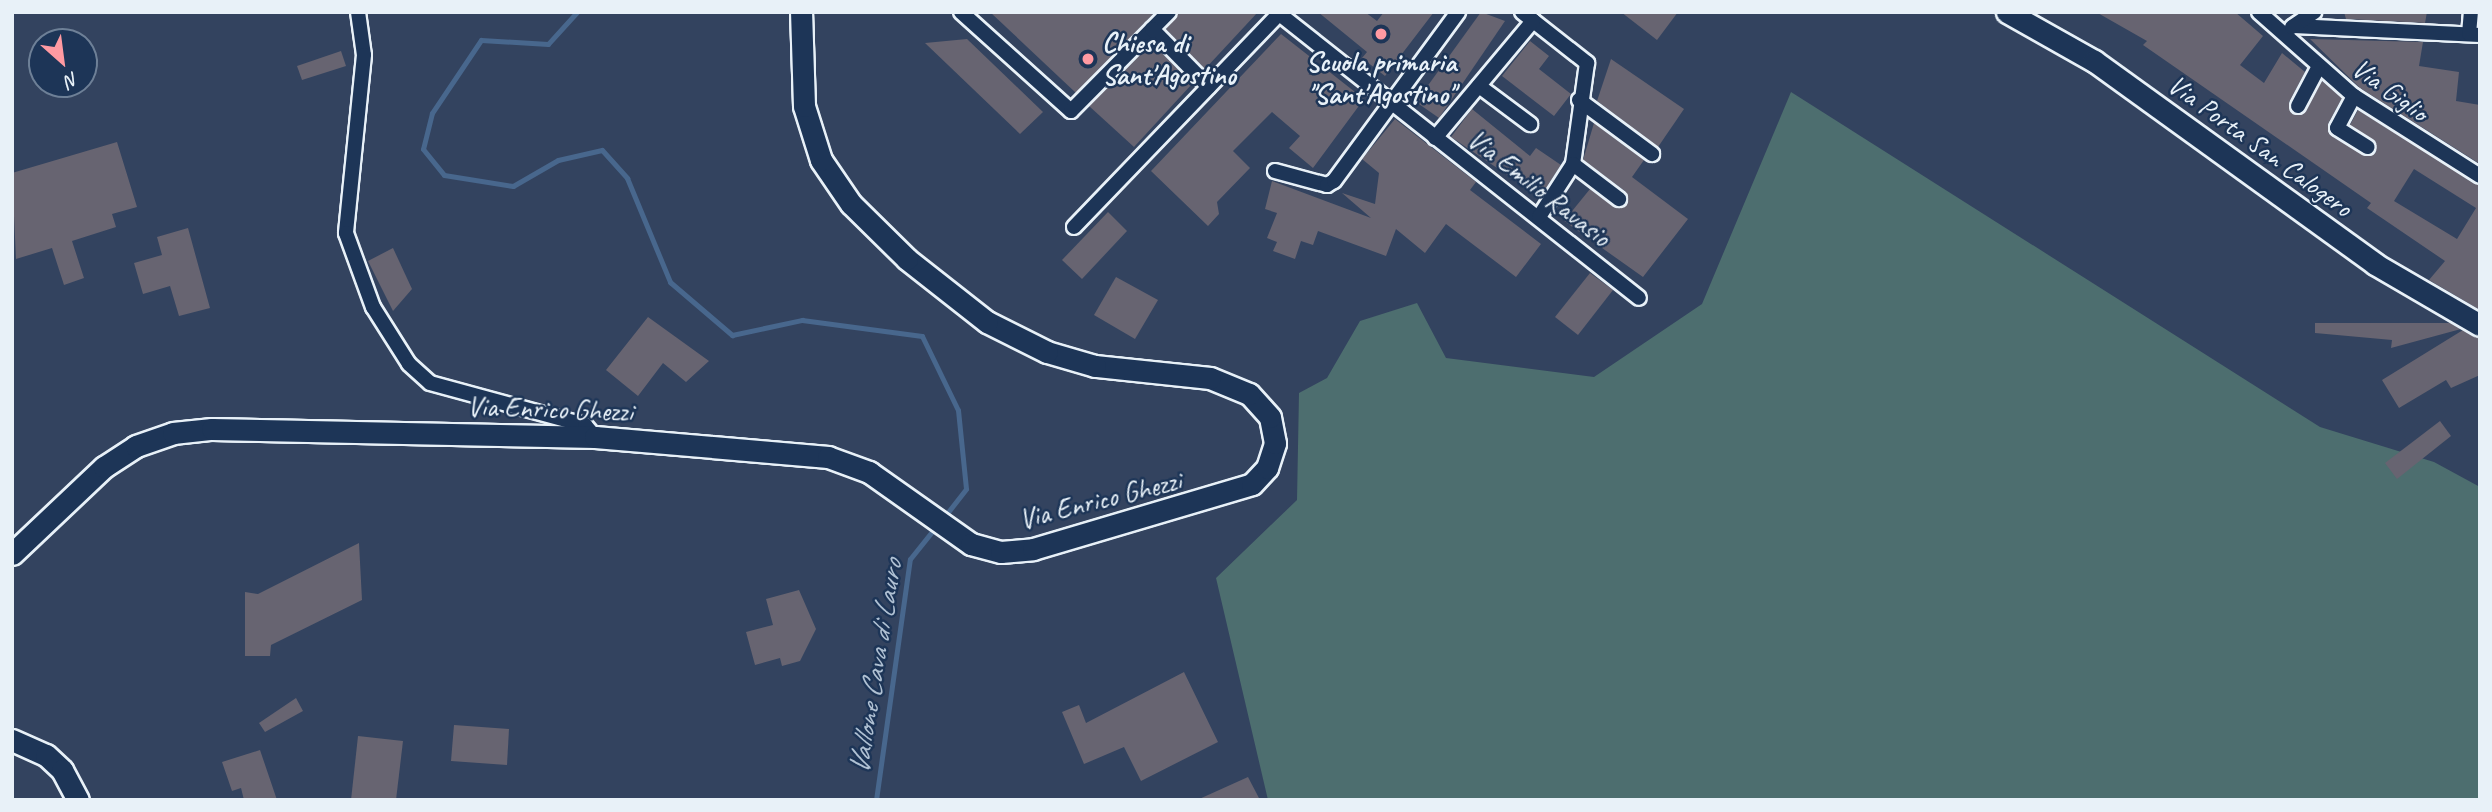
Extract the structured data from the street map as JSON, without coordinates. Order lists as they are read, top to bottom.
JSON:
{
  "streets": {
    "street": [
      "Via Giglio",
      "Via Porta San Calogero",
      "Via Emilio Ravasio",
      "Via Enrico Ghezzi"
    ]
  },
  "water": ["Vallone Cava di Lauro"],
  "places": ["Scuola primaria \"Sant'Agostino\"", "Chiesa di Sant'Agostino"],
  "north": "bottom right"
}
